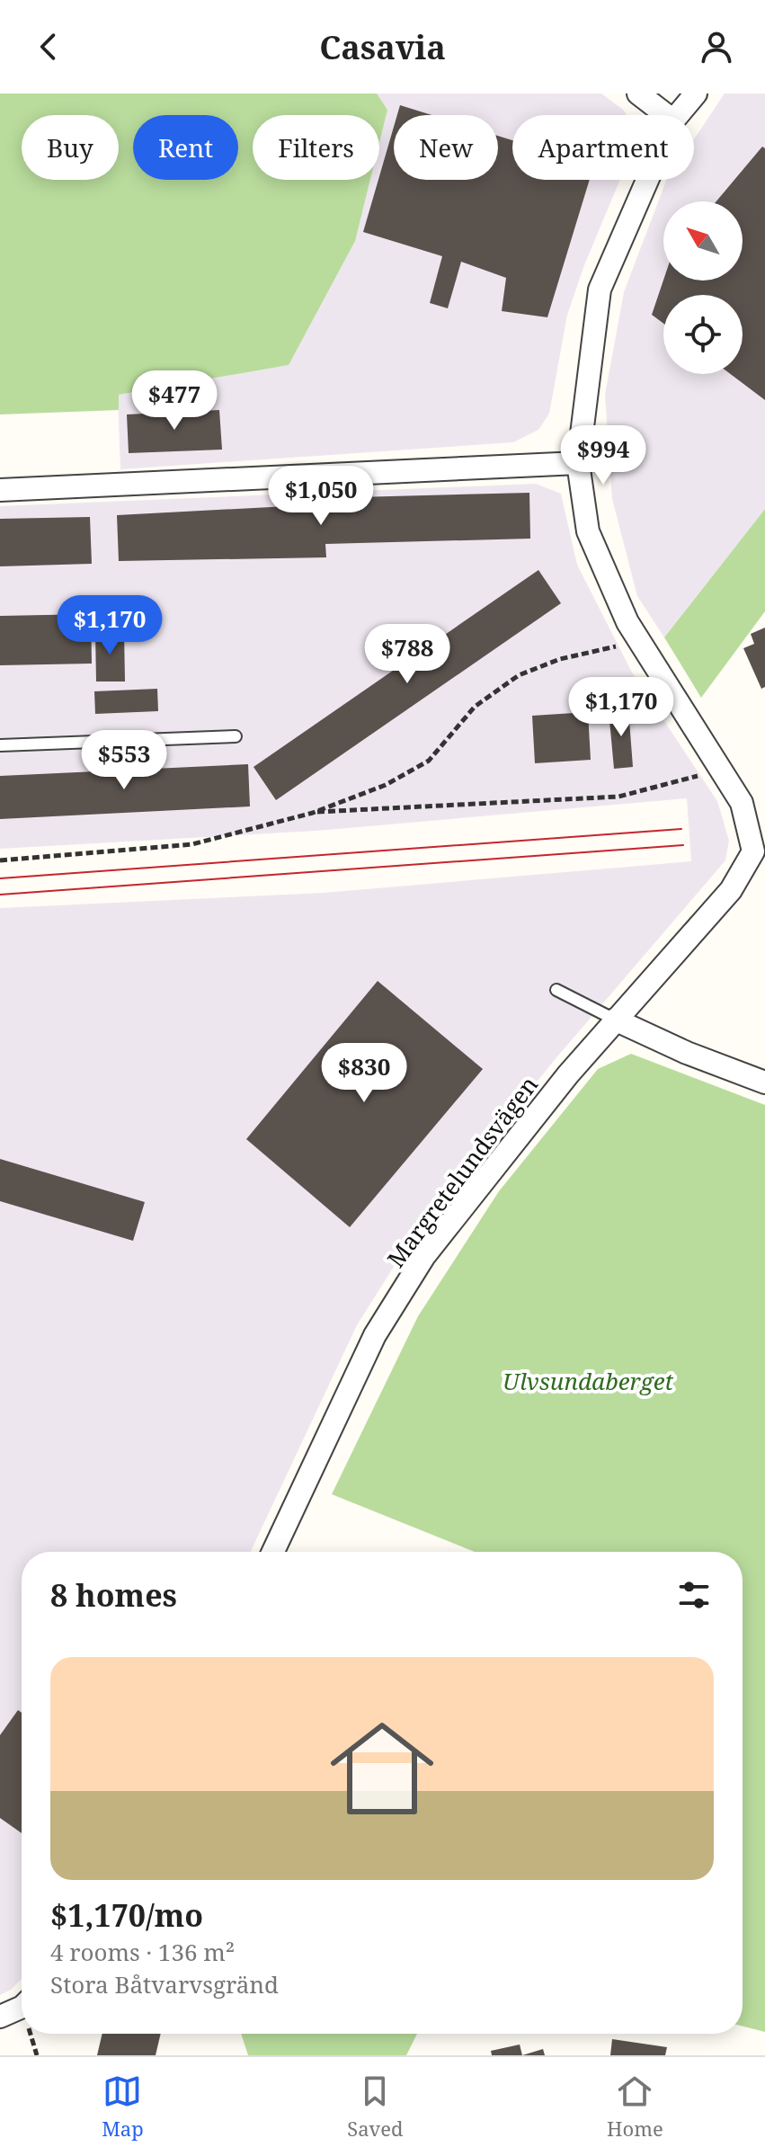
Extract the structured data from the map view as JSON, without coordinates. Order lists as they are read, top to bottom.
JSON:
{
  "streets": {
    "street": ["Margretelundsvägen"]
  },
  "parks": ["Ulvsundaberget"],
  "north": "top left",
  "page": {
    "header": "Casavia",
    "chip": [
      "Buy",
      "Rent",
      "Filters",
      "New",
      "Apartment"
    ],
    "price": [
      "$477",
      "$994",
      "$1,050",
      "$1,170",
      "$788",
      "$1,170",
      "$553",
      "$830"
    ],
    "heading": "8 homes",
    "list": [
      {
        "name": "$1,170/mo",
        "note": "4 rooms · 136 m² · Stora Båtvarvsgränd"
      }
    ],
    "tabs": ["Map", "Saved", "Home"]
  }
}
